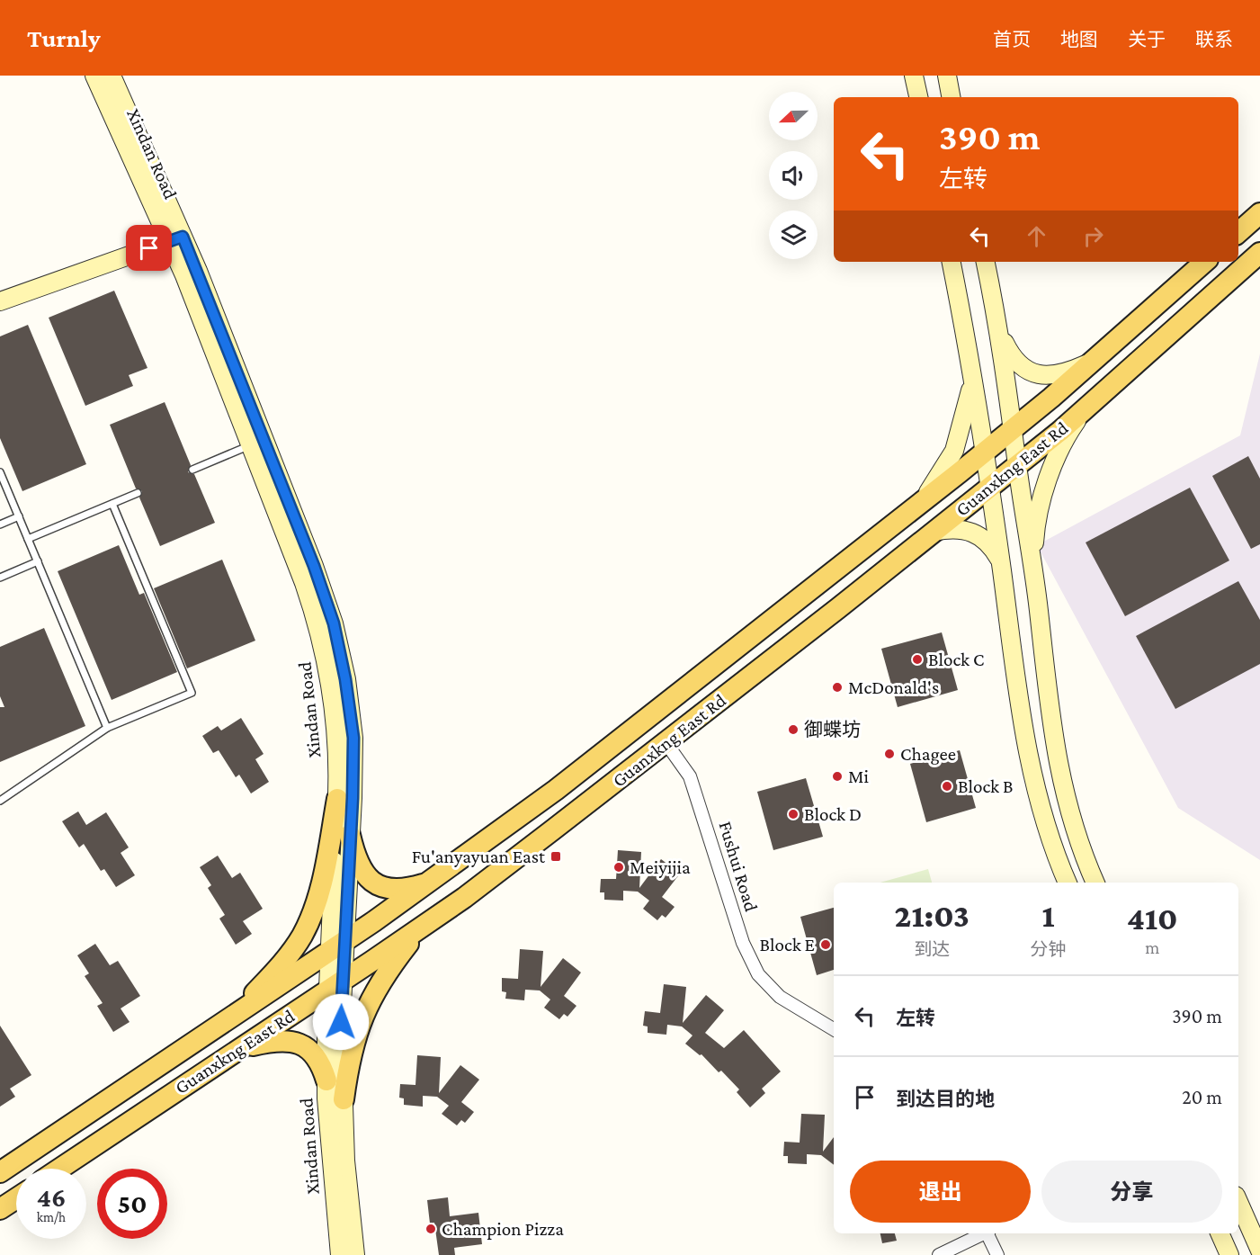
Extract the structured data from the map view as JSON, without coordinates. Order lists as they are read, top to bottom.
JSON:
{
  "streets": {
    "main road": ["Xindan Road", "Guanxkng East Rd"],
    "street": ["Fushui Road"]
  },
  "crossings": [
    ["Xindan Road", "Guanxkng East Rd"],
    ["Guanxkng East Rd", "Fushui Road"]
  ],
  "places": {
    "other": [
      "Block C",
      "McDonald's",
      "御蝶坊",
      "Chagee",
      "Mi",
      "Block B",
      "Block D",
      "Meiyijia",
      "Block E",
      "Champion Pizza"
    ],
    "transit": ["Fu'anyayuan East"]
  },
  "north": "left",
  "page": {
    "header": "Turnly",
    "nav": [
      "首页",
      "地图",
      "关于",
      "联系"
    ],
    "turn": ["390 m", "左转"],
    "eta": [
      "21:03",
      "到达",
      "1",
      "分钟",
      "410",
      "m"
    ],
    "list": [
      {
        "name": "左转",
        "value": "390 m"
      },
      {
        "name": "到达目的地",
        "value": "20 m"
      }
    ],
    "buttons": ["退出", "分享"],
    "speed": "46 km/h",
    "limit": "50"
  }
}
